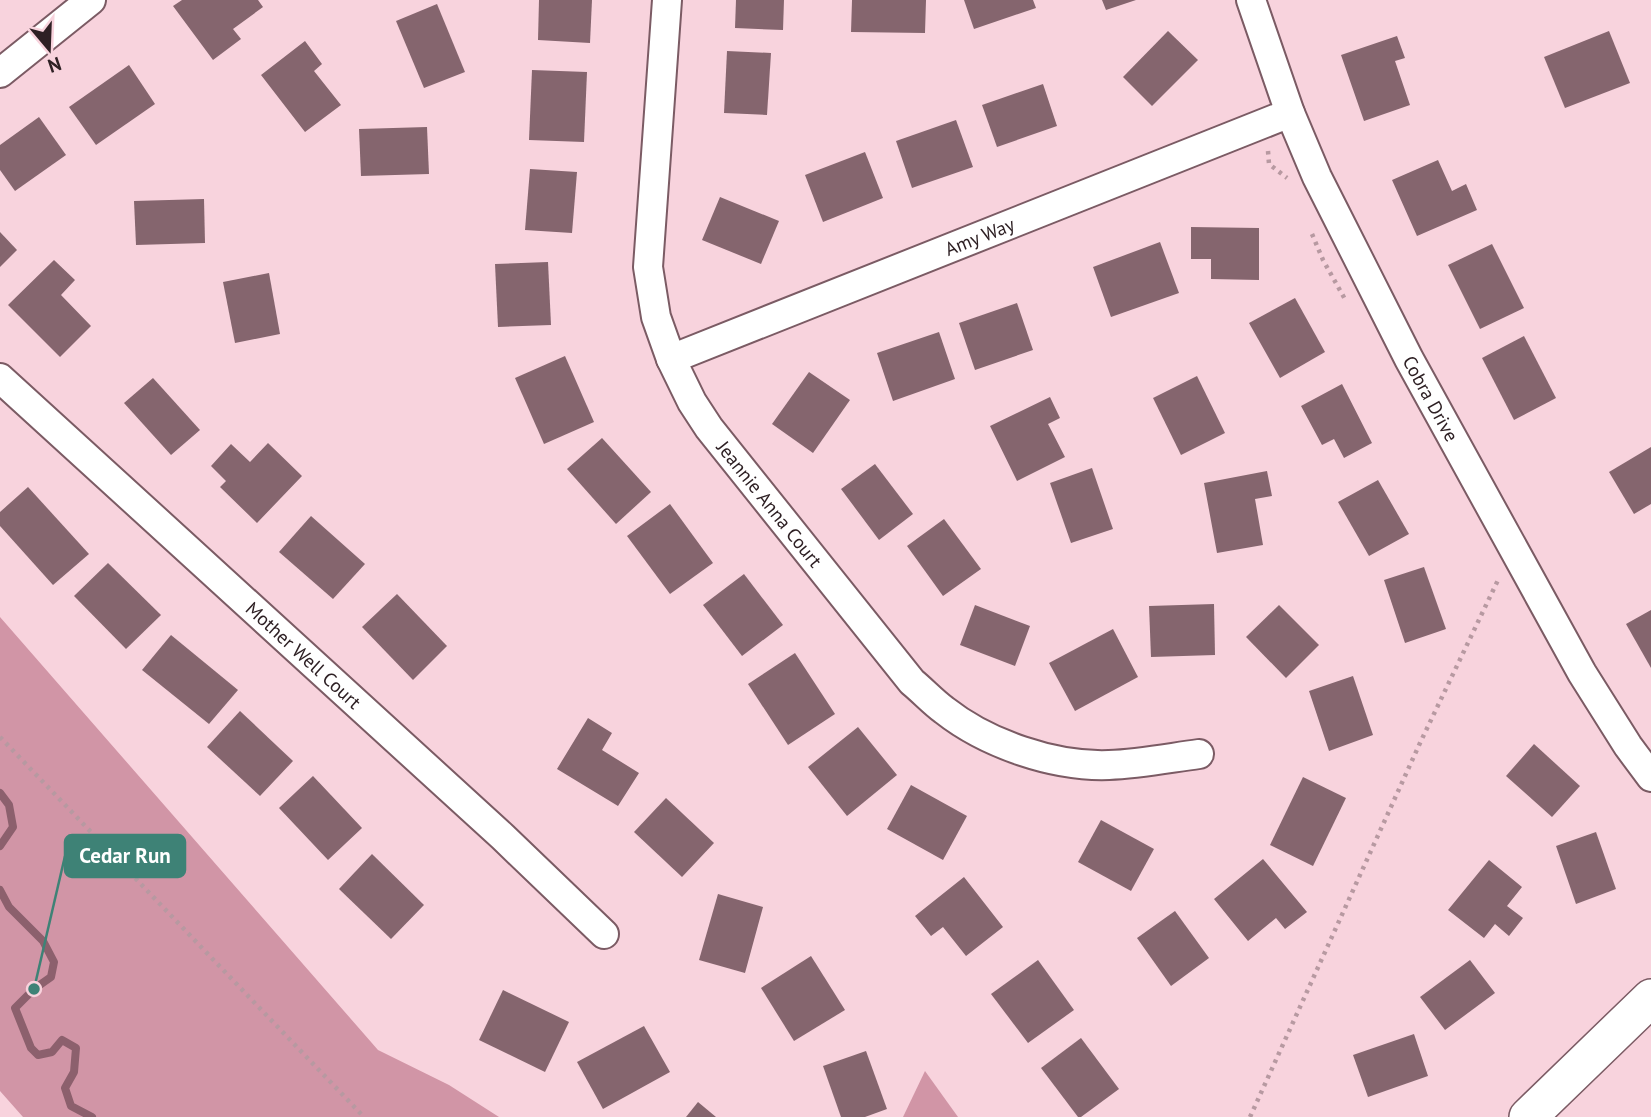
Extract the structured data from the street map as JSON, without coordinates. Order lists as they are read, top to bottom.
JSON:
{
  "streets": {
    "street": [
      "Amy Way",
      "Cobra Drive",
      "Jeannie Anna Court",
      "Mother Well Court"
    ]
  },
  "crossings": [
    ["Amy Way", "Cobra Drive"],
    ["Amy Way", "Jeannie Anna Court"]
  ],
  "places": ["Cedar Run"],
  "north": "bottom"
}
